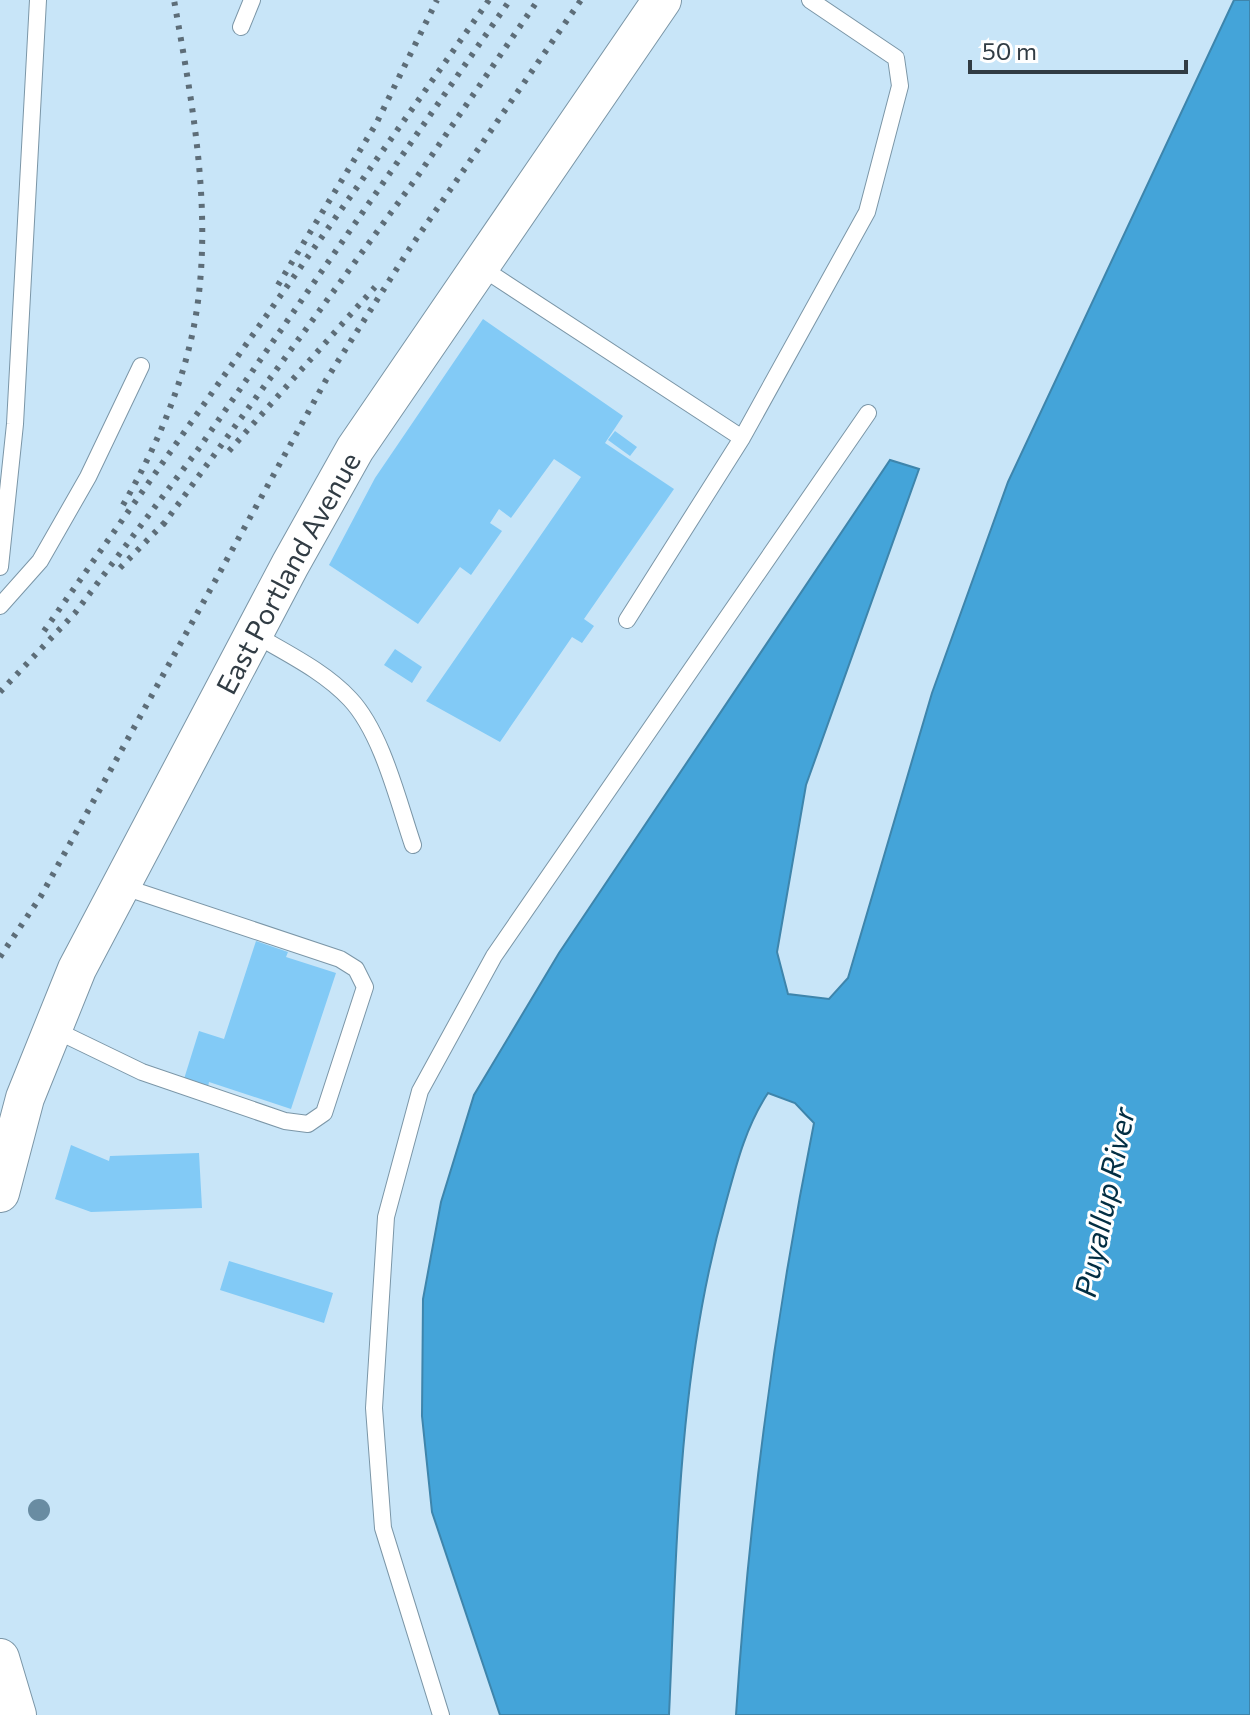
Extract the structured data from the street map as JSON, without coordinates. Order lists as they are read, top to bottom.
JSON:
{
  "streets": {
    "street": ["East Portland Avenue"]
  },
  "water": ["Puyallup River"],
  "scale_bar": "50 m"
}
